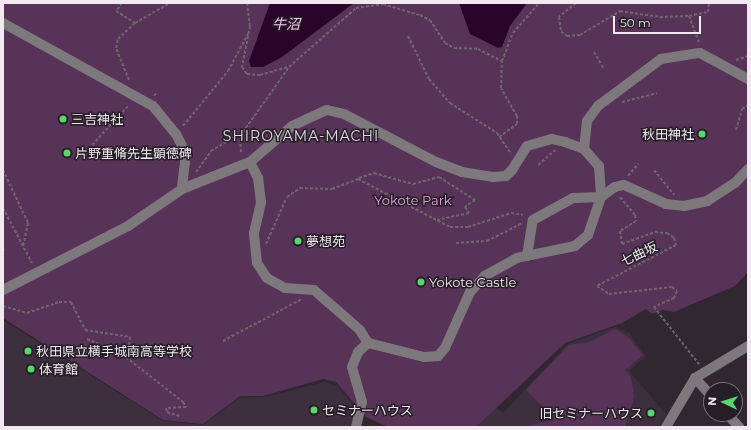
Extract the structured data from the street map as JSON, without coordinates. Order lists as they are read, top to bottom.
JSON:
{
  "streets": {
    "path": ["七曲坂"]
  },
  "districts": ["SHIROYAMA-MACHI"],
  "water": ["牛沼"],
  "parks": ["Yokote Park"],
  "places": [
    "三吉神社",
    "秋田神社",
    "片野重脩先生顕徳碑",
    "夢想苑",
    "Yokote Castle",
    "秋田県立横手城南高等学校",
    "体育館",
    "セミナーハウス",
    "旧セミナーハウス"
  ],
  "scale_bar": "50 m",
  "north": "left"
}
